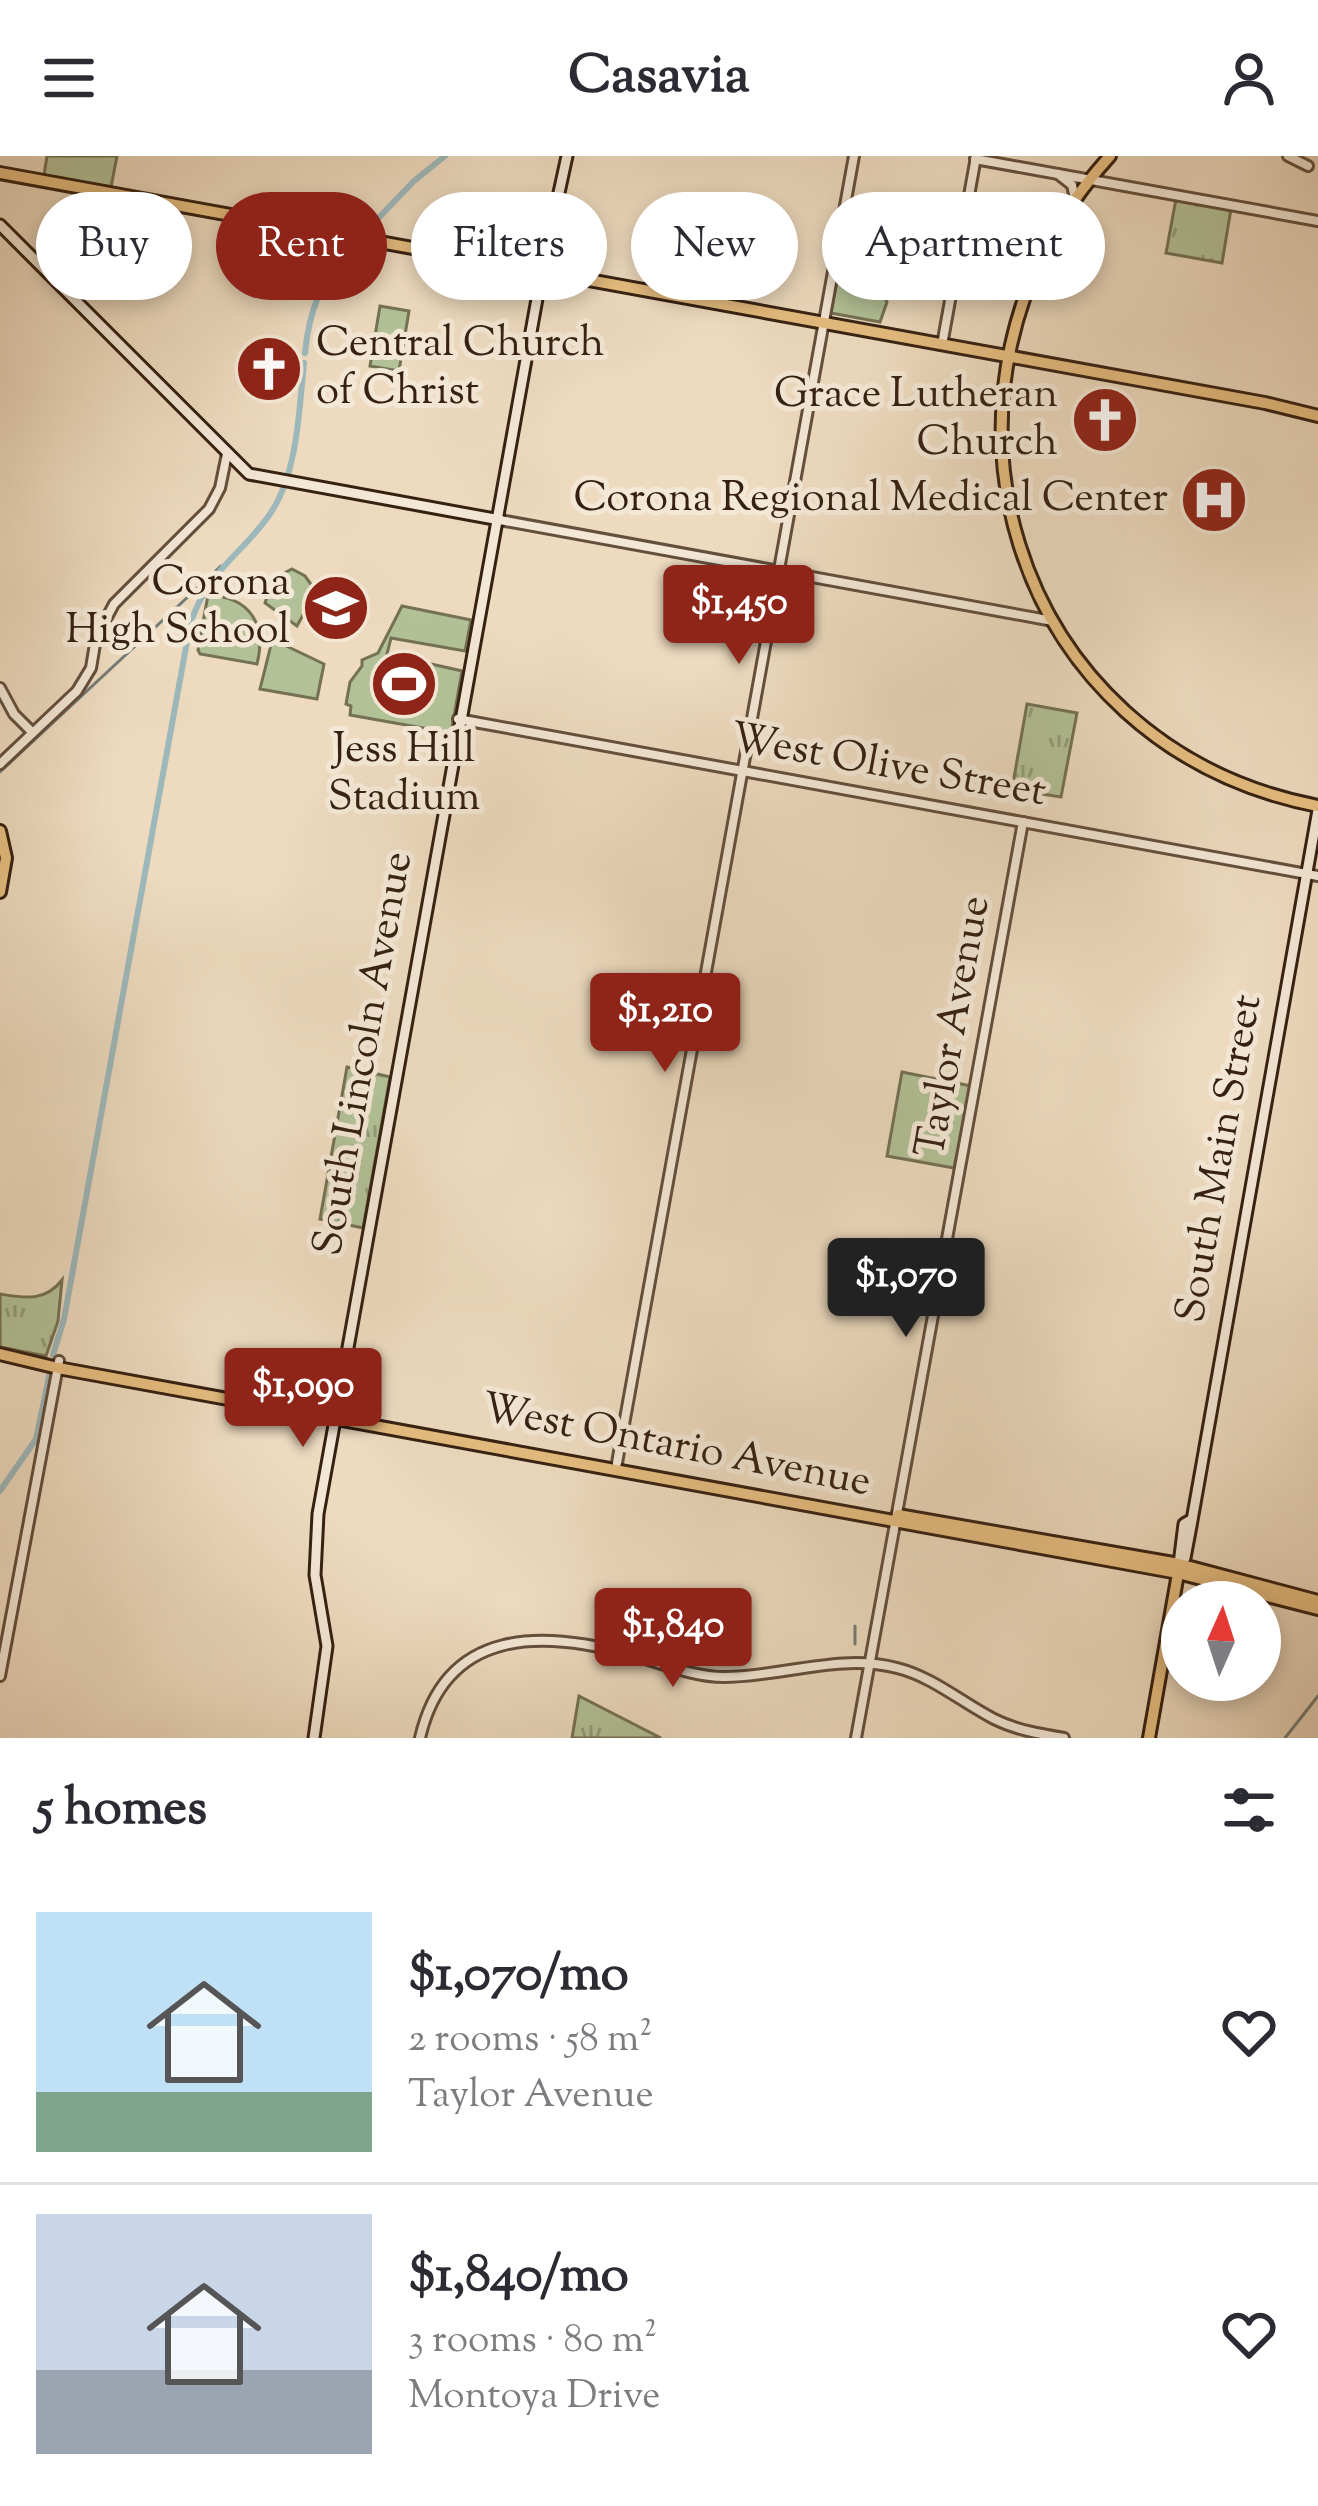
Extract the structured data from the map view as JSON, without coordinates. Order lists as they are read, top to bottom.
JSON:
{
  "streets": {
    "main road": ["South Lincoln Avenue", "South Main Street", "West Ontario Avenue"],
    "street": ["West Olive Street", "Taylor Avenue"]
  },
  "crossings": [
    ["West Olive Street", "Taylor Avenue"],
    ["West Olive Street", "South Lincoln Avenue"],
    ["West Olive Street", "South Main Street"],
    ["Taylor Avenue", "West Ontario Avenue"],
    ["South Lincoln Avenue", "West Ontario Avenue"],
    ["South Main Street", "West Ontario Avenue"]
  ],
  "places": {
    "church": ["Central Church of Christ", "Grace Lutheran Church"],
    "hospital": ["Corona Regional Medical Center"],
    "school or university": ["Corona High School"],
    "sports": ["Jess Hill Stadium"]
  },
  "north": "top",
  "page": {
    "header": "Casavia",
    "chip": [
      "Buy",
      "Rent",
      "Filters",
      "New",
      "Apartment"
    ],
    "price": [
      "$1,450",
      "$1,210",
      "$1,070",
      "$1,090",
      "$1,840"
    ],
    "heading": "5 homes",
    "list": [
      {
        "name": "$1,070/mo",
        "note": "2 rooms · 58 m² · Taylor Avenue"
      },
      {
        "name": "$1,840/mo",
        "note": "3 rooms · 80 m² · Montoya Drive"
      }
    ]
  }
}
